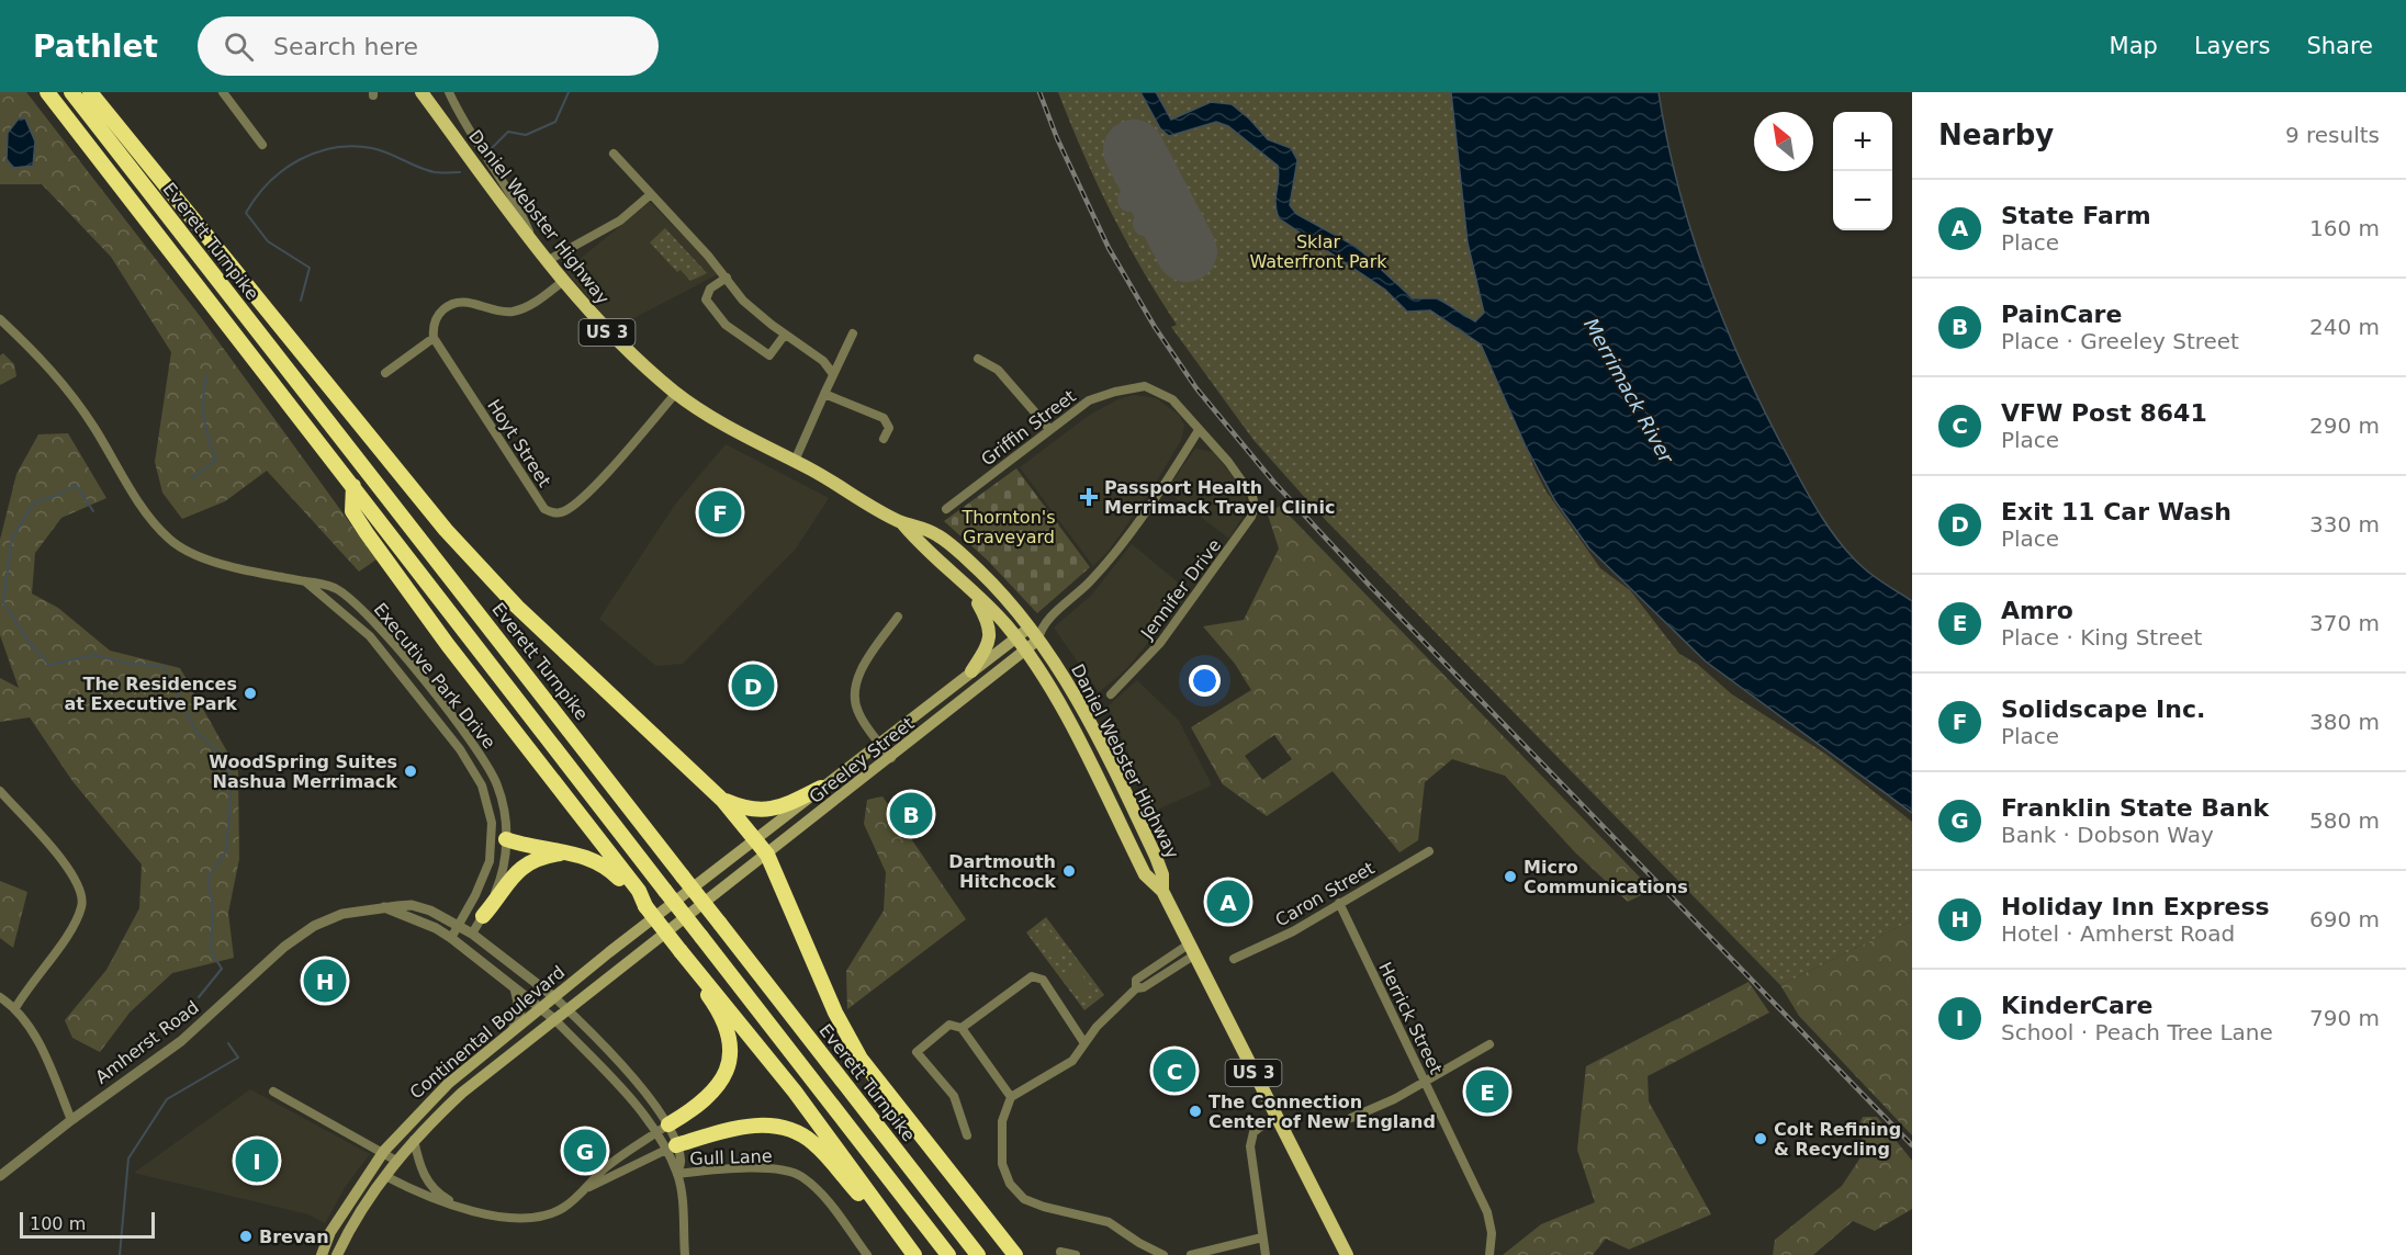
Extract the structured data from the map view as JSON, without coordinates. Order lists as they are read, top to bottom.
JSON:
{
  "streets": {
    "highway": ["Everett Turnpike"],
    "main road": [
      "Daniel Webster Highway",
      "US 3",
      "Greeley Street",
      "Continental Boulevard"
    ],
    "street": [
      "Griffin Street",
      "Hoyt Street",
      "Jennifer Drive",
      "Executive Park Drive",
      "Caron Street",
      "Herrick Street",
      "Amherst Road",
      "Gull Lane"
    ]
  },
  "crossings": [
    ["Daniel Webster Highway", "Hoyt Street"],
    ["Daniel Webster Highway", "Greeley Street"],
    ["Griffin Street", "Jennifer Drive"],
    ["Griffin Street", "Greeley Street"],
    ["Jennifer Drive", "Greeley Street"],
    ["Executive Park Drive", "Amherst Road"],
    ["Greeley Street", "Continental Boulevard"],
    ["Caron Street", "Herrick Street"],
    ["Continental Boulevard", "Amherst Road"]
  ],
  "water": ["Merrimack River"],
  "parks": ["Sklar Waterfront Park", "Thornton's Graveyard"],
  "places": {
    "health": ["Passport Health Merrimack Travel Clinic"],
    "other": [
      "The Residences at Executive Park",
      "WoodSpring Suites Nashua Merrimack",
      "Dartmouth Hitchcock",
      "Micro Communications",
      "The Connection Center of New England",
      "Colt Refining & Recycling",
      "Brevan"
    ]
  },
  "scale_bar": "100 m",
  "north": "top left",
  "page": {
    "header": "Pathlet",
    "search": "Search here",
    "nav": ["Map", "Layers", "Share"],
    "heading": ["Nearby", "9 results"],
    "map_buttons": ["+", "−"],
    "list": [
      {
        "mark": "A",
        "name": "State Farm",
        "note": "Place",
        "value": "160 m"
      },
      {
        "mark": "B",
        "name": "PainCare",
        "note": "Place · Greeley Street",
        "value": "240 m"
      },
      {
        "mark": "C",
        "name": "VFW Post 8641",
        "note": "Place",
        "value": "290 m"
      },
      {
        "mark": "D",
        "name": "Exit 11 Car Wash",
        "note": "Place",
        "value": "330 m"
      },
      {
        "mark": "E",
        "name": "Amro",
        "note": "Place · King Street",
        "value": "370 m"
      },
      {
        "mark": "F",
        "name": "Solidscape Inc.",
        "note": "Place",
        "value": "380 m"
      },
      {
        "mark": "G",
        "name": "Franklin State Bank",
        "note": "Bank · Dobson Way",
        "value": "580 m"
      },
      {
        "mark": "H",
        "name": "Holiday Inn Express",
        "note": "Hotel · Amherst Road",
        "value": "690 m"
      },
      {
        "mark": "I",
        "name": "KinderCare",
        "note": "School · Peach Tree Lane",
        "value": "790 m"
      }
    ],
    "pins": [
      "F",
      "D",
      "B",
      "A",
      "H",
      "C",
      "E",
      "G",
      "I"
    ],
    "scale": "100 m"
  }
}
